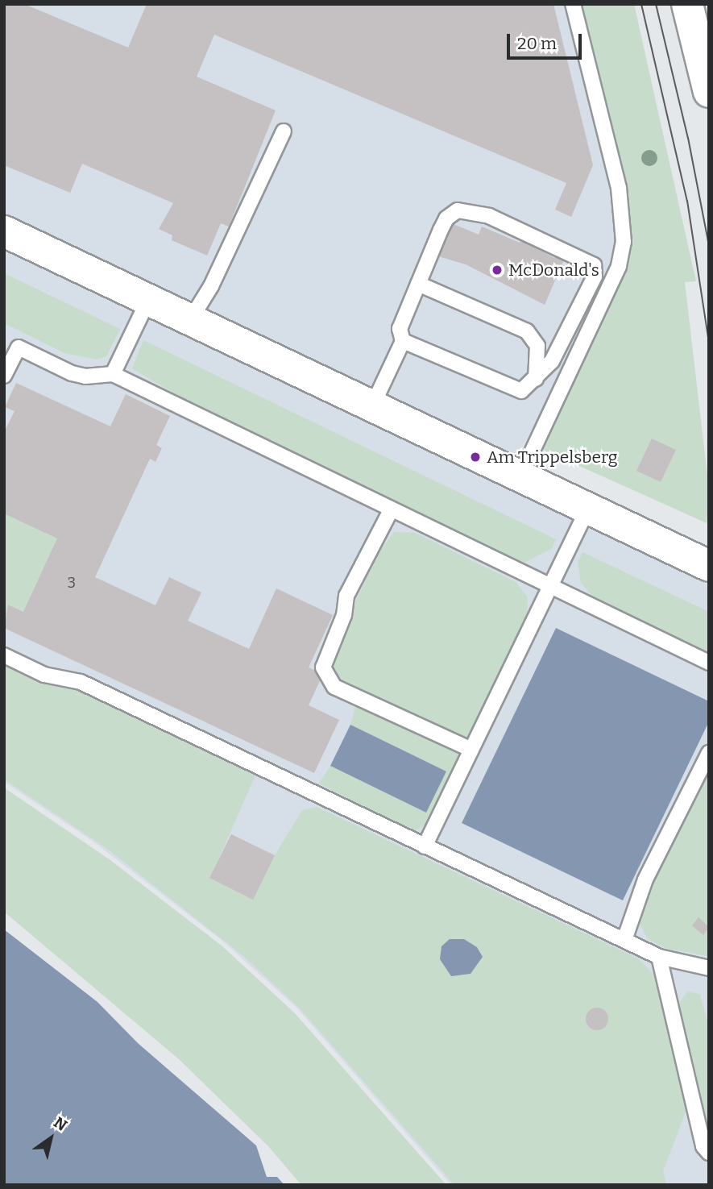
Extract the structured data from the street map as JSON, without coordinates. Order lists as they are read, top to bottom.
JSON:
{
  "places": ["McDonald's", "Am Trippelsberg"],
  "house_numbers": ["3"],
  "scale_bar": "20 m",
  "north": "top right"
}
